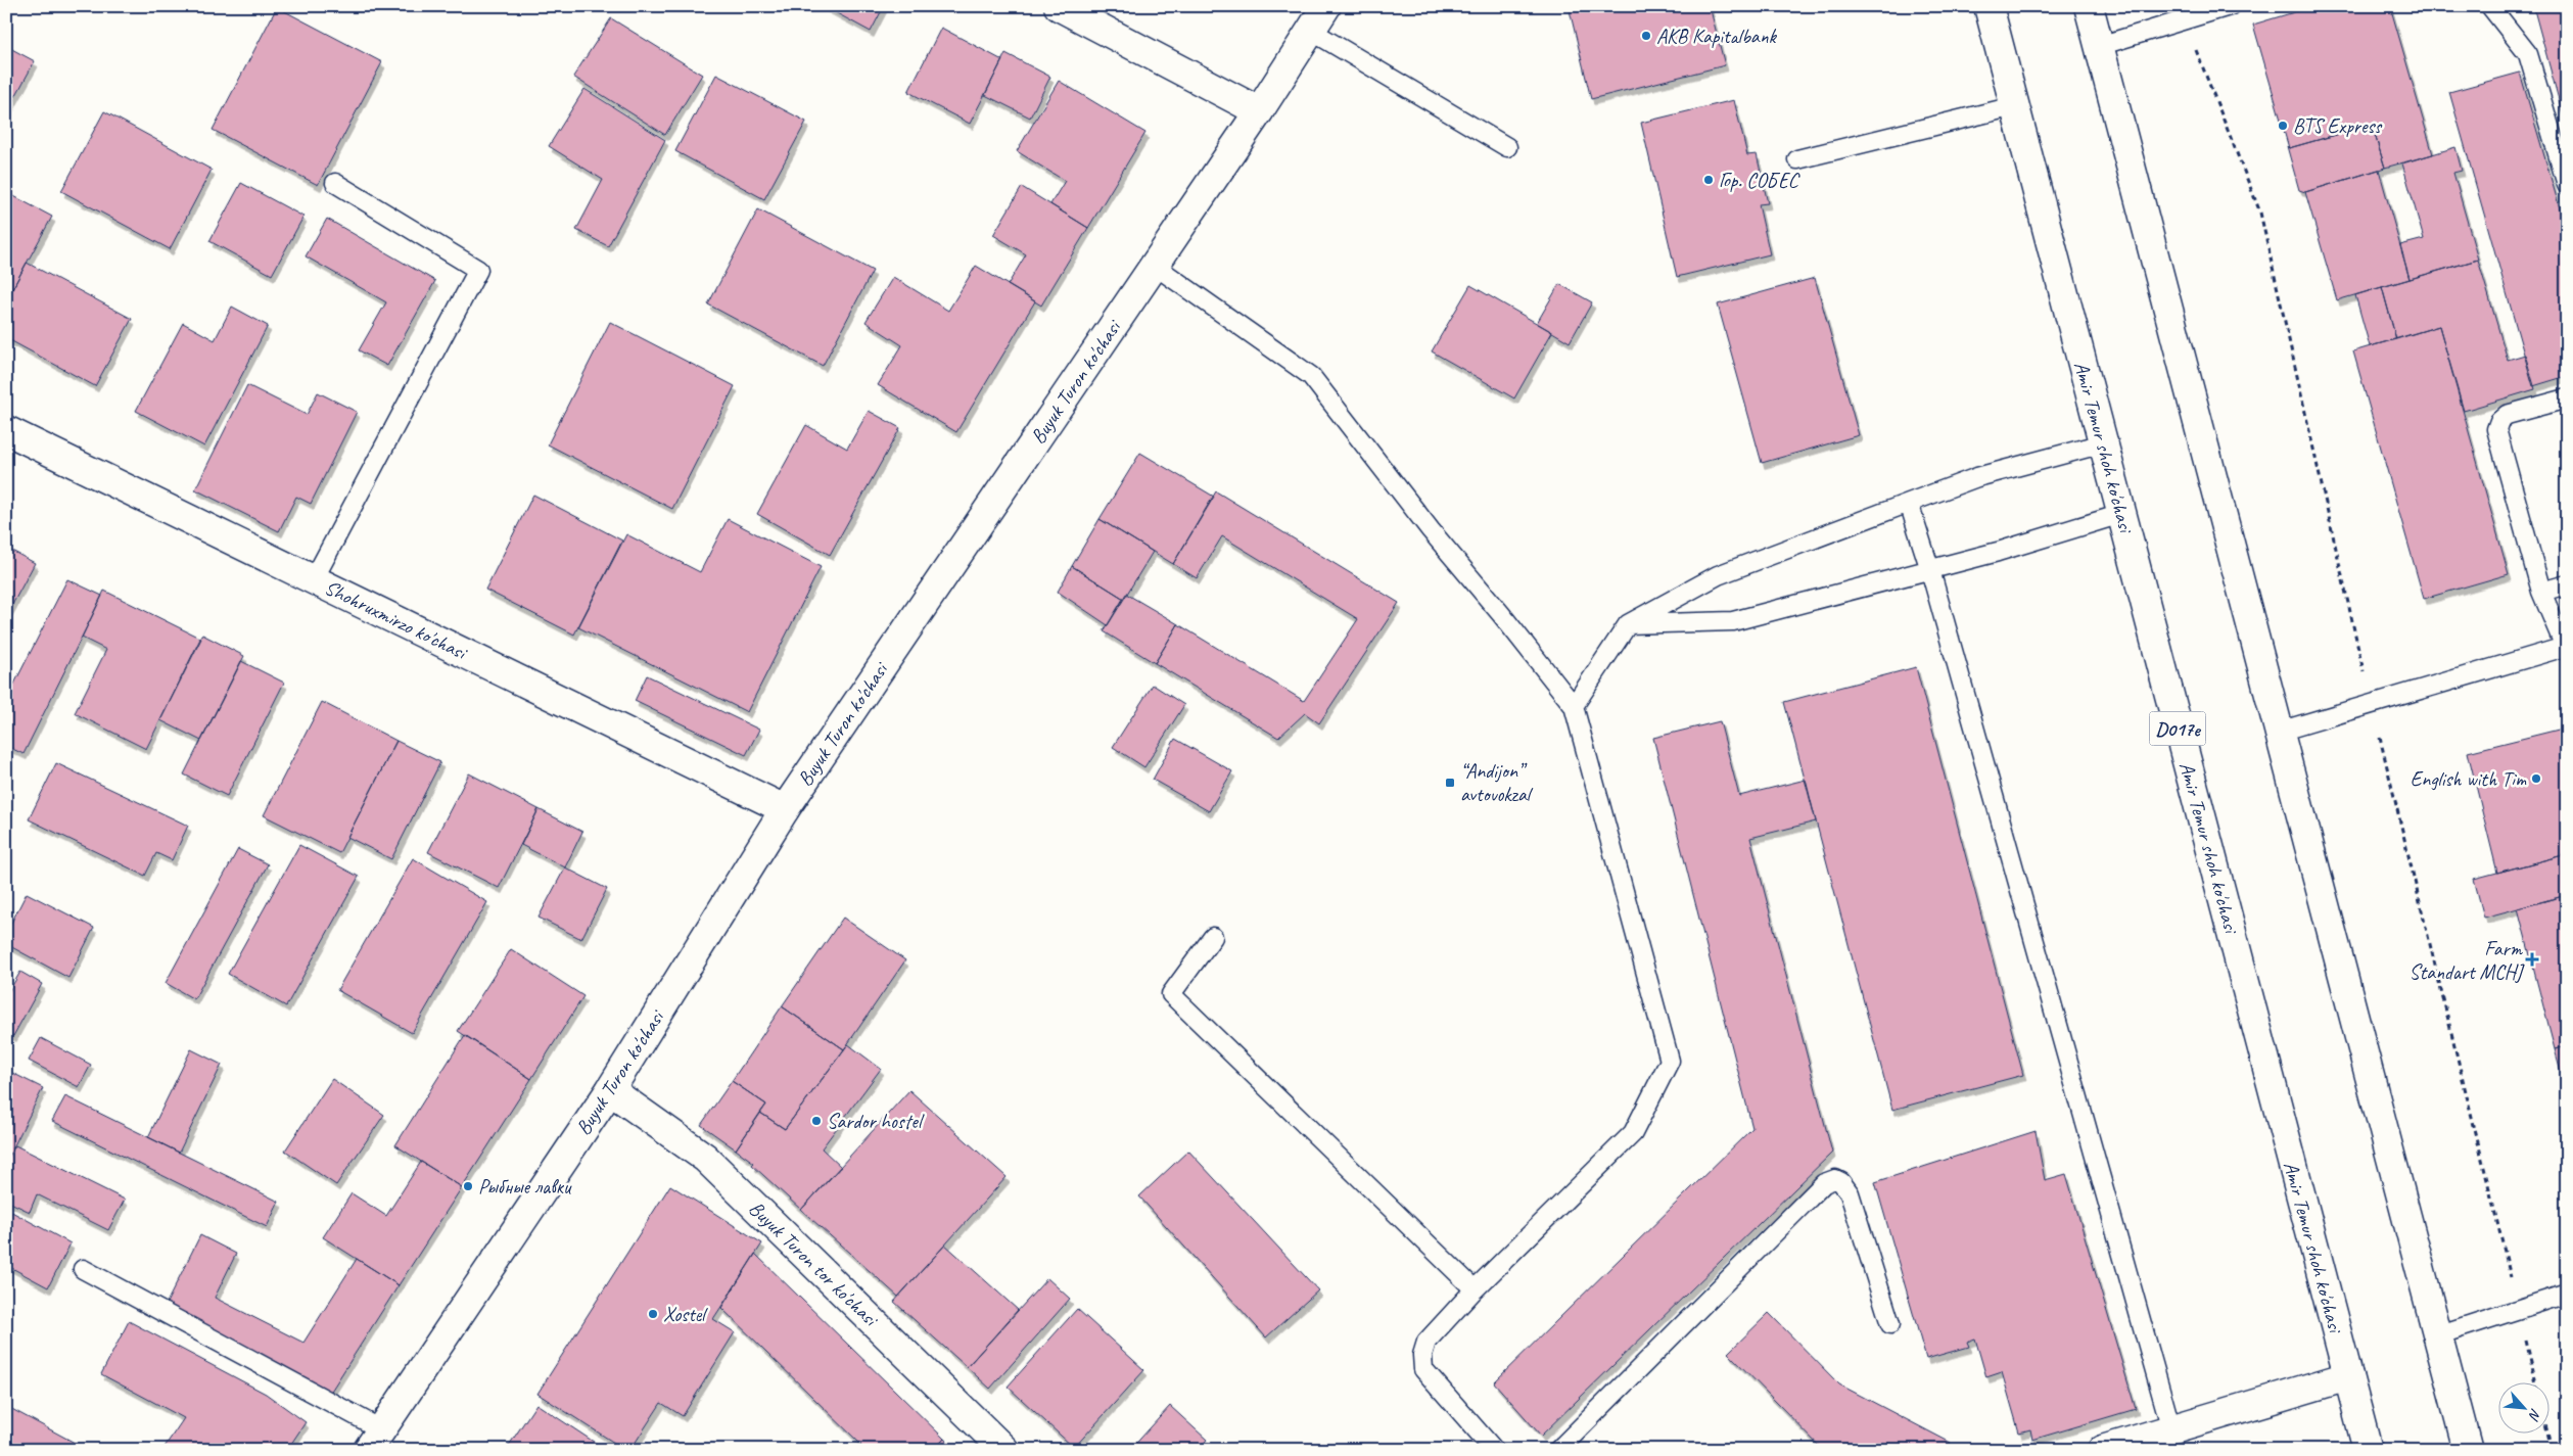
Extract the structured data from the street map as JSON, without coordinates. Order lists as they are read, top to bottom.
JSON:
{
  "streets": {
    "street": [
      "Buyuk Turon ko'chasi",
      "Amir Temur shoh ko'chasi",
      "Shohruxmirzo ko'chasi",
      "D017e",
      "Buyuk Turon tor ko'chasi"
    ]
  },
  "crossings": [
    ["Buyuk Turon ko'chasi", "Shohruxmirzo ko'chasi"],
    ["Buyuk Turon ko'chasi", "Buyuk Turon tor ko'chasi"]
  ],
  "places": {
    "other": [
      "AKB Kapitalbank",
      "BTS Express",
      "Гор. СОБЕС",
      "English with Tim",
      "Sardor hostel",
      "Рыбные лавки",
      "Xostel"
    ],
    "transit": ["“Andijon” avtovokzal"],
    "health": ["Farm Standart MCHJ"]
  },
  "north": "bottom right"
}
